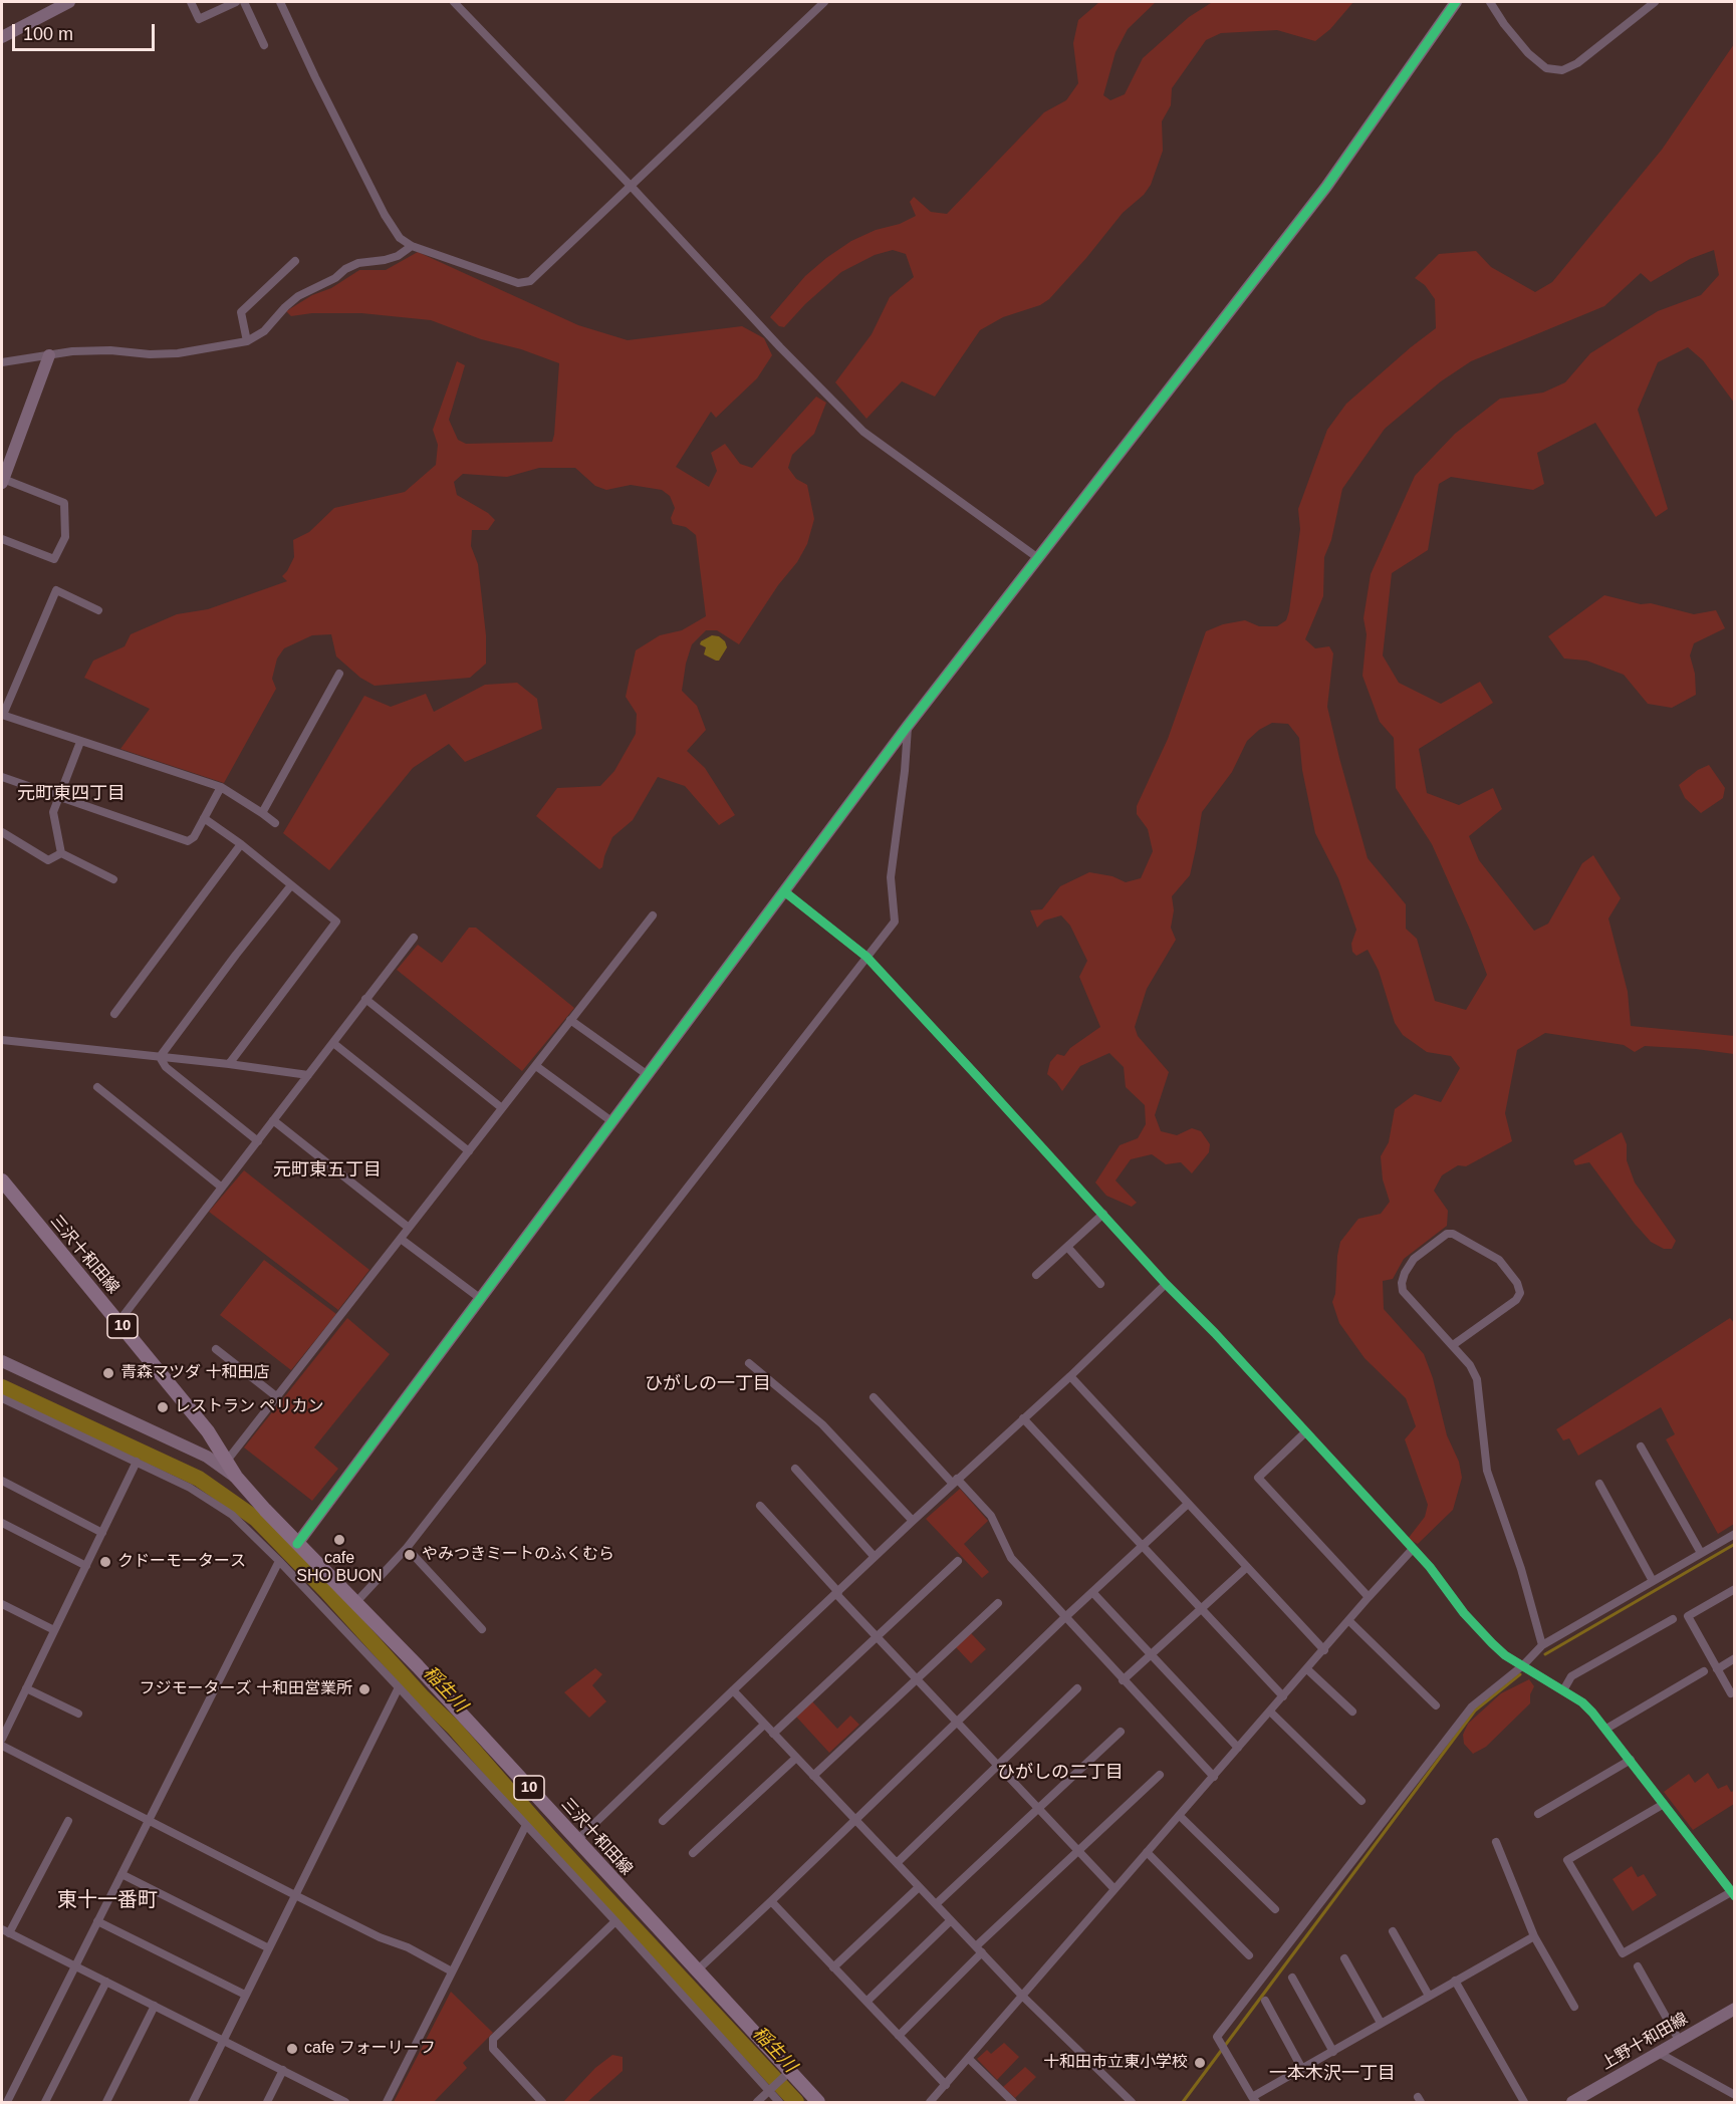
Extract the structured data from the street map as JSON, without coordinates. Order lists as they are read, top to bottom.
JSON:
{
  "streets": {
    "main road": ["三沢十和田線", "10"],
    "street": ["上野十和田線"]
  },
  "crossings": [
    ["三沢十和田線", "10"]
  ],
  "districts": [
    "元町東四丁目",
    "元町東五丁目",
    "ひがしの一丁目",
    "ひがしの二丁目",
    "東十一番町",
    "一本木沢一丁目"
  ],
  "water": ["稲生川"],
  "places": [
    "青森マツダ 十和田店",
    "レストラン ペリカン",
    "cafe SHO BUON",
    "やみつきミートのふくむら",
    "クドーモータース",
    "フジモーターズ 十和田営業所",
    "cafe フォーリーフ",
    "十和田市立東小学校"
  ],
  "scale_bar": "100 m"
}
